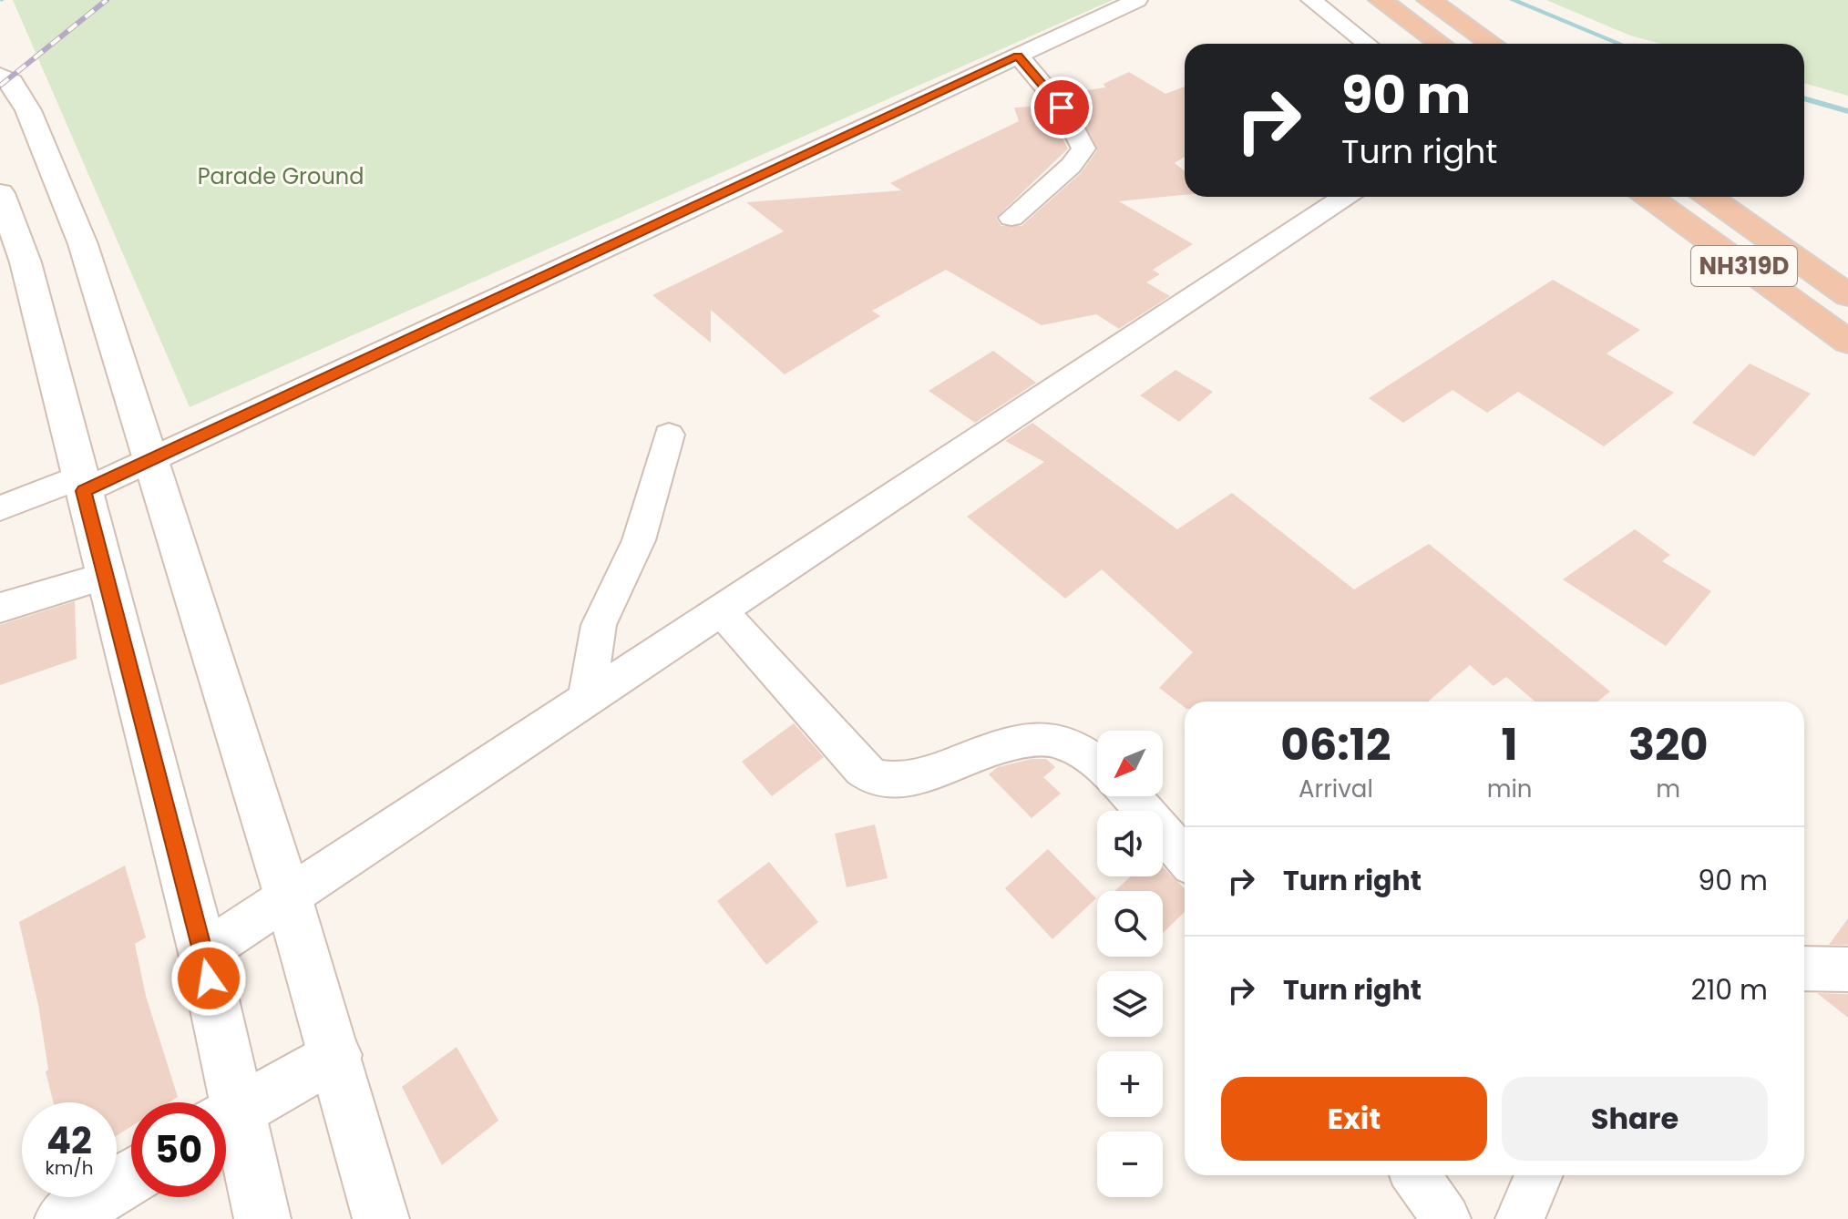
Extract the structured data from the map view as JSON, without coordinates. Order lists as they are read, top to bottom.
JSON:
{
  "streets": {
    "highway": ["NH319D"]
  },
  "parks": ["Parade Ground"],
  "north": "bottom left",
  "page": {
    "turn": ["90 m", "Turn right"],
    "eta": [
      "06:12",
      "Arrival",
      "1",
      "min",
      "320",
      "m"
    ],
    "map_buttons": ["+", "−"],
    "list": [
      {
        "name": "Turn right",
        "value": "90 m"
      },
      {
        "name": "Turn right",
        "value": "210 m"
      }
    ],
    "buttons": ["Exit", "Share"],
    "speed": "42 km/h",
    "limit": "50"
  }
}
